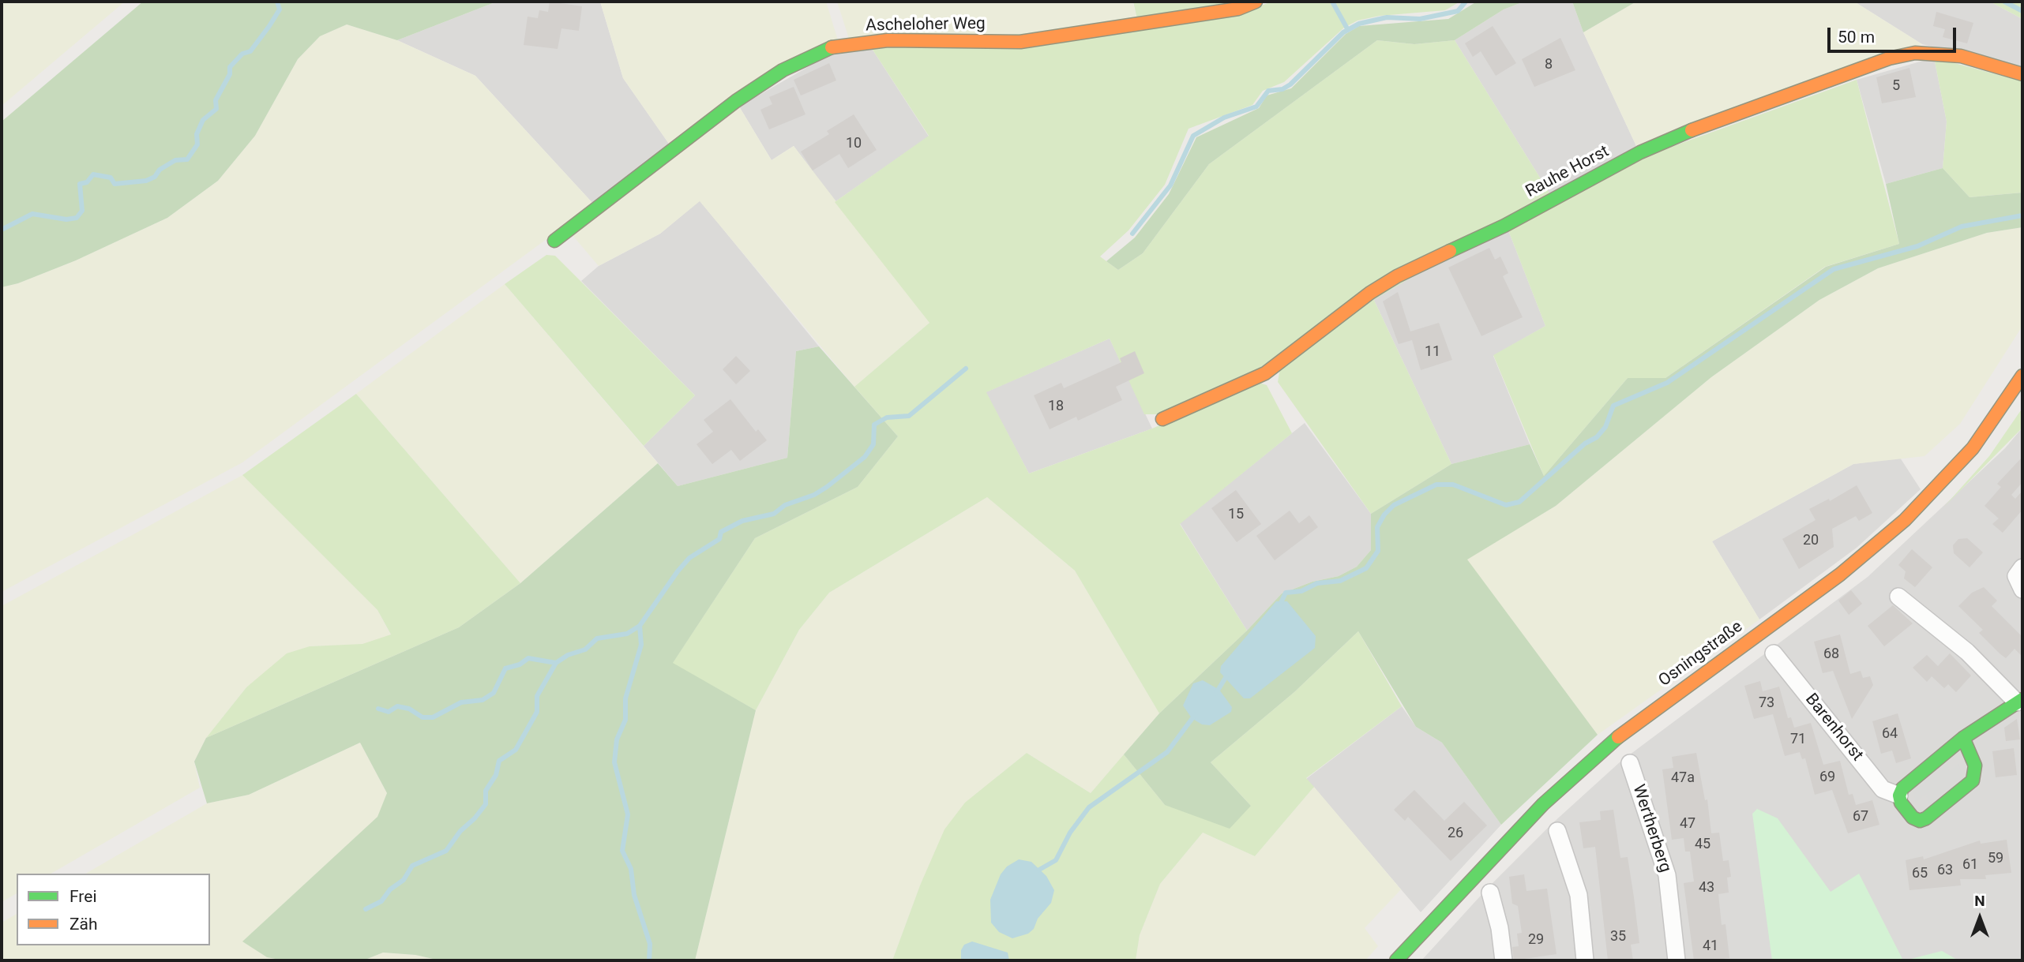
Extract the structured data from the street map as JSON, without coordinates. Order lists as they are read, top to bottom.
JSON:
{
  "streets": {
    "street": [
      "Ascheloher Weg",
      "Rauhe Horst",
      "Osningstraße",
      "Barenhorst",
      "Wertherberg"
    ]
  },
  "house_numbers": [
    "8",
    "5",
    "10",
    "11",
    "18",
    "15",
    "20",
    "68",
    "73",
    "64",
    "71",
    "69",
    "47a",
    "67",
    "47",
    "26",
    "45",
    "59",
    "61",
    "63",
    "65",
    "43",
    "35",
    "29",
    "41"
  ],
  "legend": ["Frei", "Zäh"],
  "scale_bar": "50 m",
  "north": "top"
}
